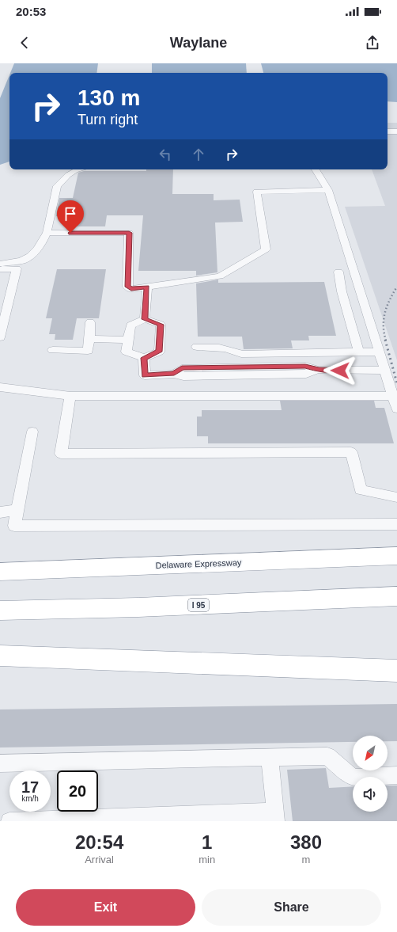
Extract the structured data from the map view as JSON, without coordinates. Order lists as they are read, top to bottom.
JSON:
{
  "streets": {
    "highway": ["Delaware Expressway", "I 95"]
  },
  "north": "bottom left",
  "page": {
    "status": "20:53",
    "header": "Waylane",
    "turn": ["130 m", "Turn right"],
    "speed": "17 km/h",
    "limit": "20",
    "eta": [
      "20:54",
      "Arrival",
      "1",
      "min",
      "380",
      "m"
    ],
    "buttons": ["Exit", "Share"]
  }
}
